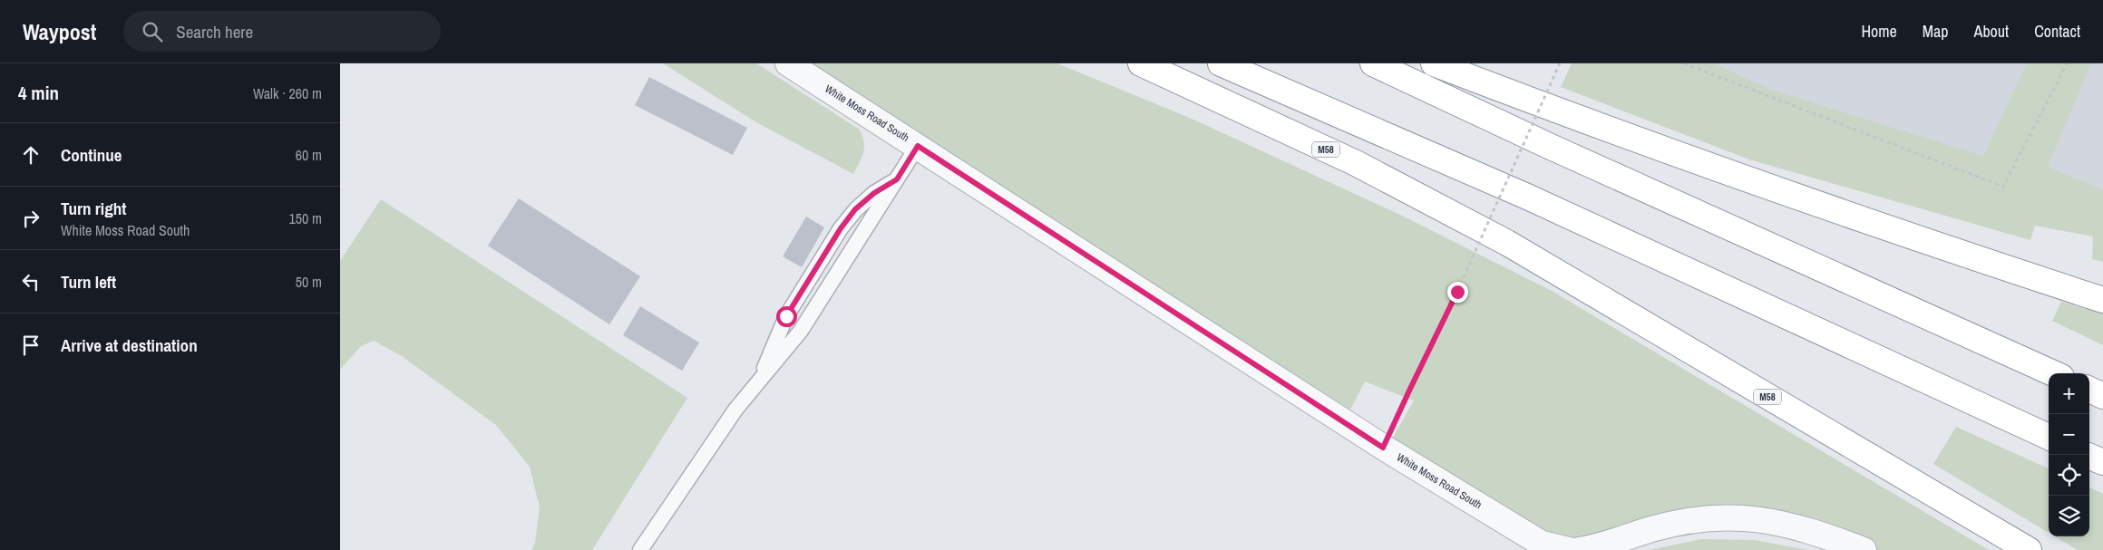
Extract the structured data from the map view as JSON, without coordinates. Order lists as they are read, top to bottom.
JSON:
{
  "streets": {
    "highway": ["M58"],
    "street": ["White Moss Road South"]
  },
  "page": {
    "header": "Waypost",
    "search": "Search here",
    "nav": [
      "Home",
      "Map",
      "About",
      "Contact"
    ],
    "heading": ["4 min", "Walk · 260 m"],
    "list": [
      ["Continue", "60 m"],
      ["Turn right", "White Moss Road South", "150 m"],
      ["Turn left", "50 m"],
      "Arrive at destination"
    ],
    "map_buttons": ["+", "−"]
  }
}
